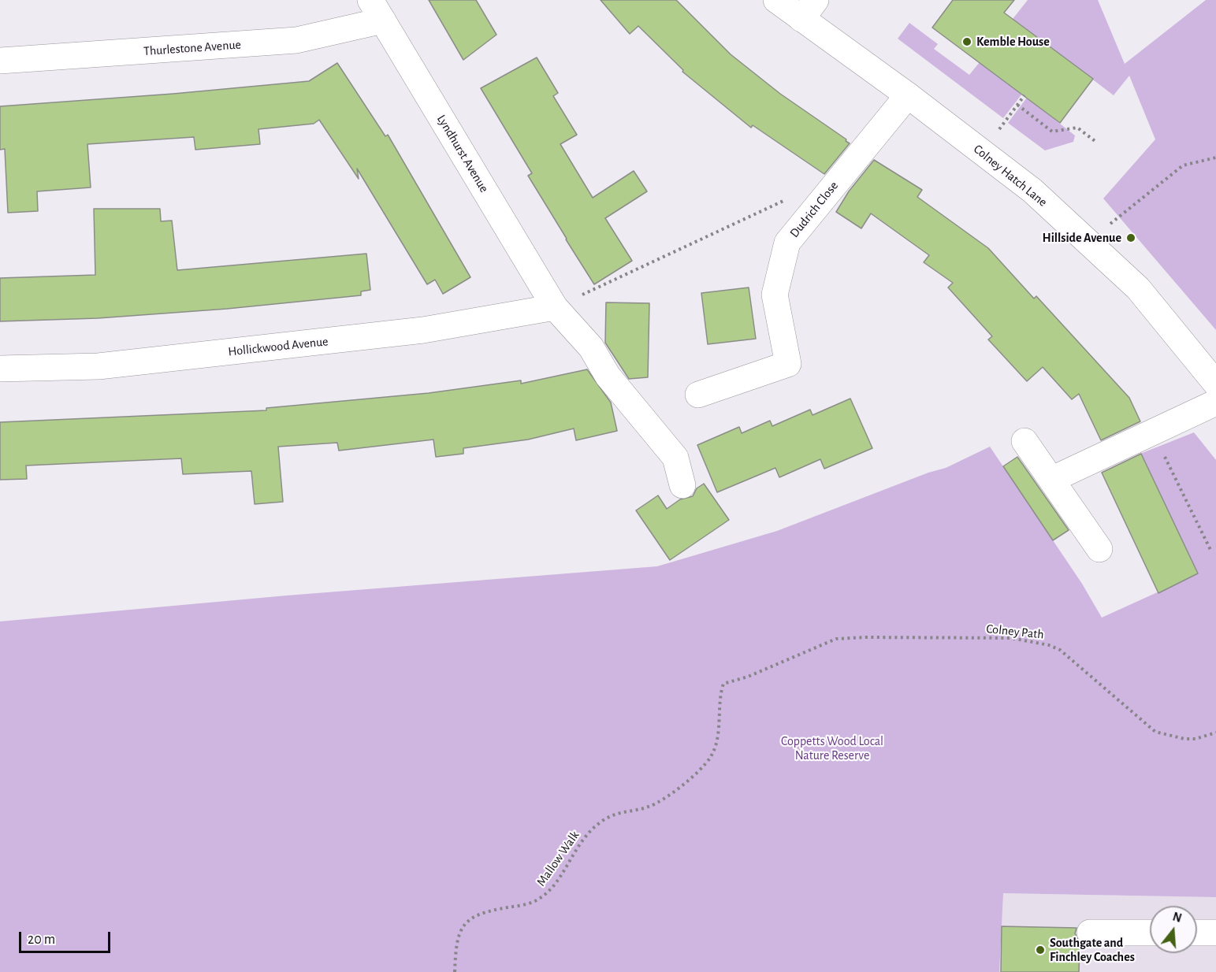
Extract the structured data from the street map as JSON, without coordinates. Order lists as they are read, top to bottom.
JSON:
{
  "streets": {
    "street": [
      "Thurlestone Avenue",
      "Lyndhurst Avenue",
      "Colney Hatch Lane",
      "Dudrich Close",
      "Hollickwood Avenue"
    ],
    "path": ["Colney Path", "Mallow Walk"]
  },
  "crossings": [
    ["Thurlestone Avenue", "Lyndhurst Avenue"],
    ["Lyndhurst Avenue", "Hollickwood Avenue"],
    ["Colney Hatch Lane", "Dudrich Close"],
    ["Colney Path", "Mallow Walk"]
  ],
  "parks": ["Coppetts Wood Local Nature Reserve"],
  "places": ["Kemble House", "Hillside Avenue", "Southgate and Finchley Coaches"],
  "scale_bar": "20 m",
  "north": "top"
}
